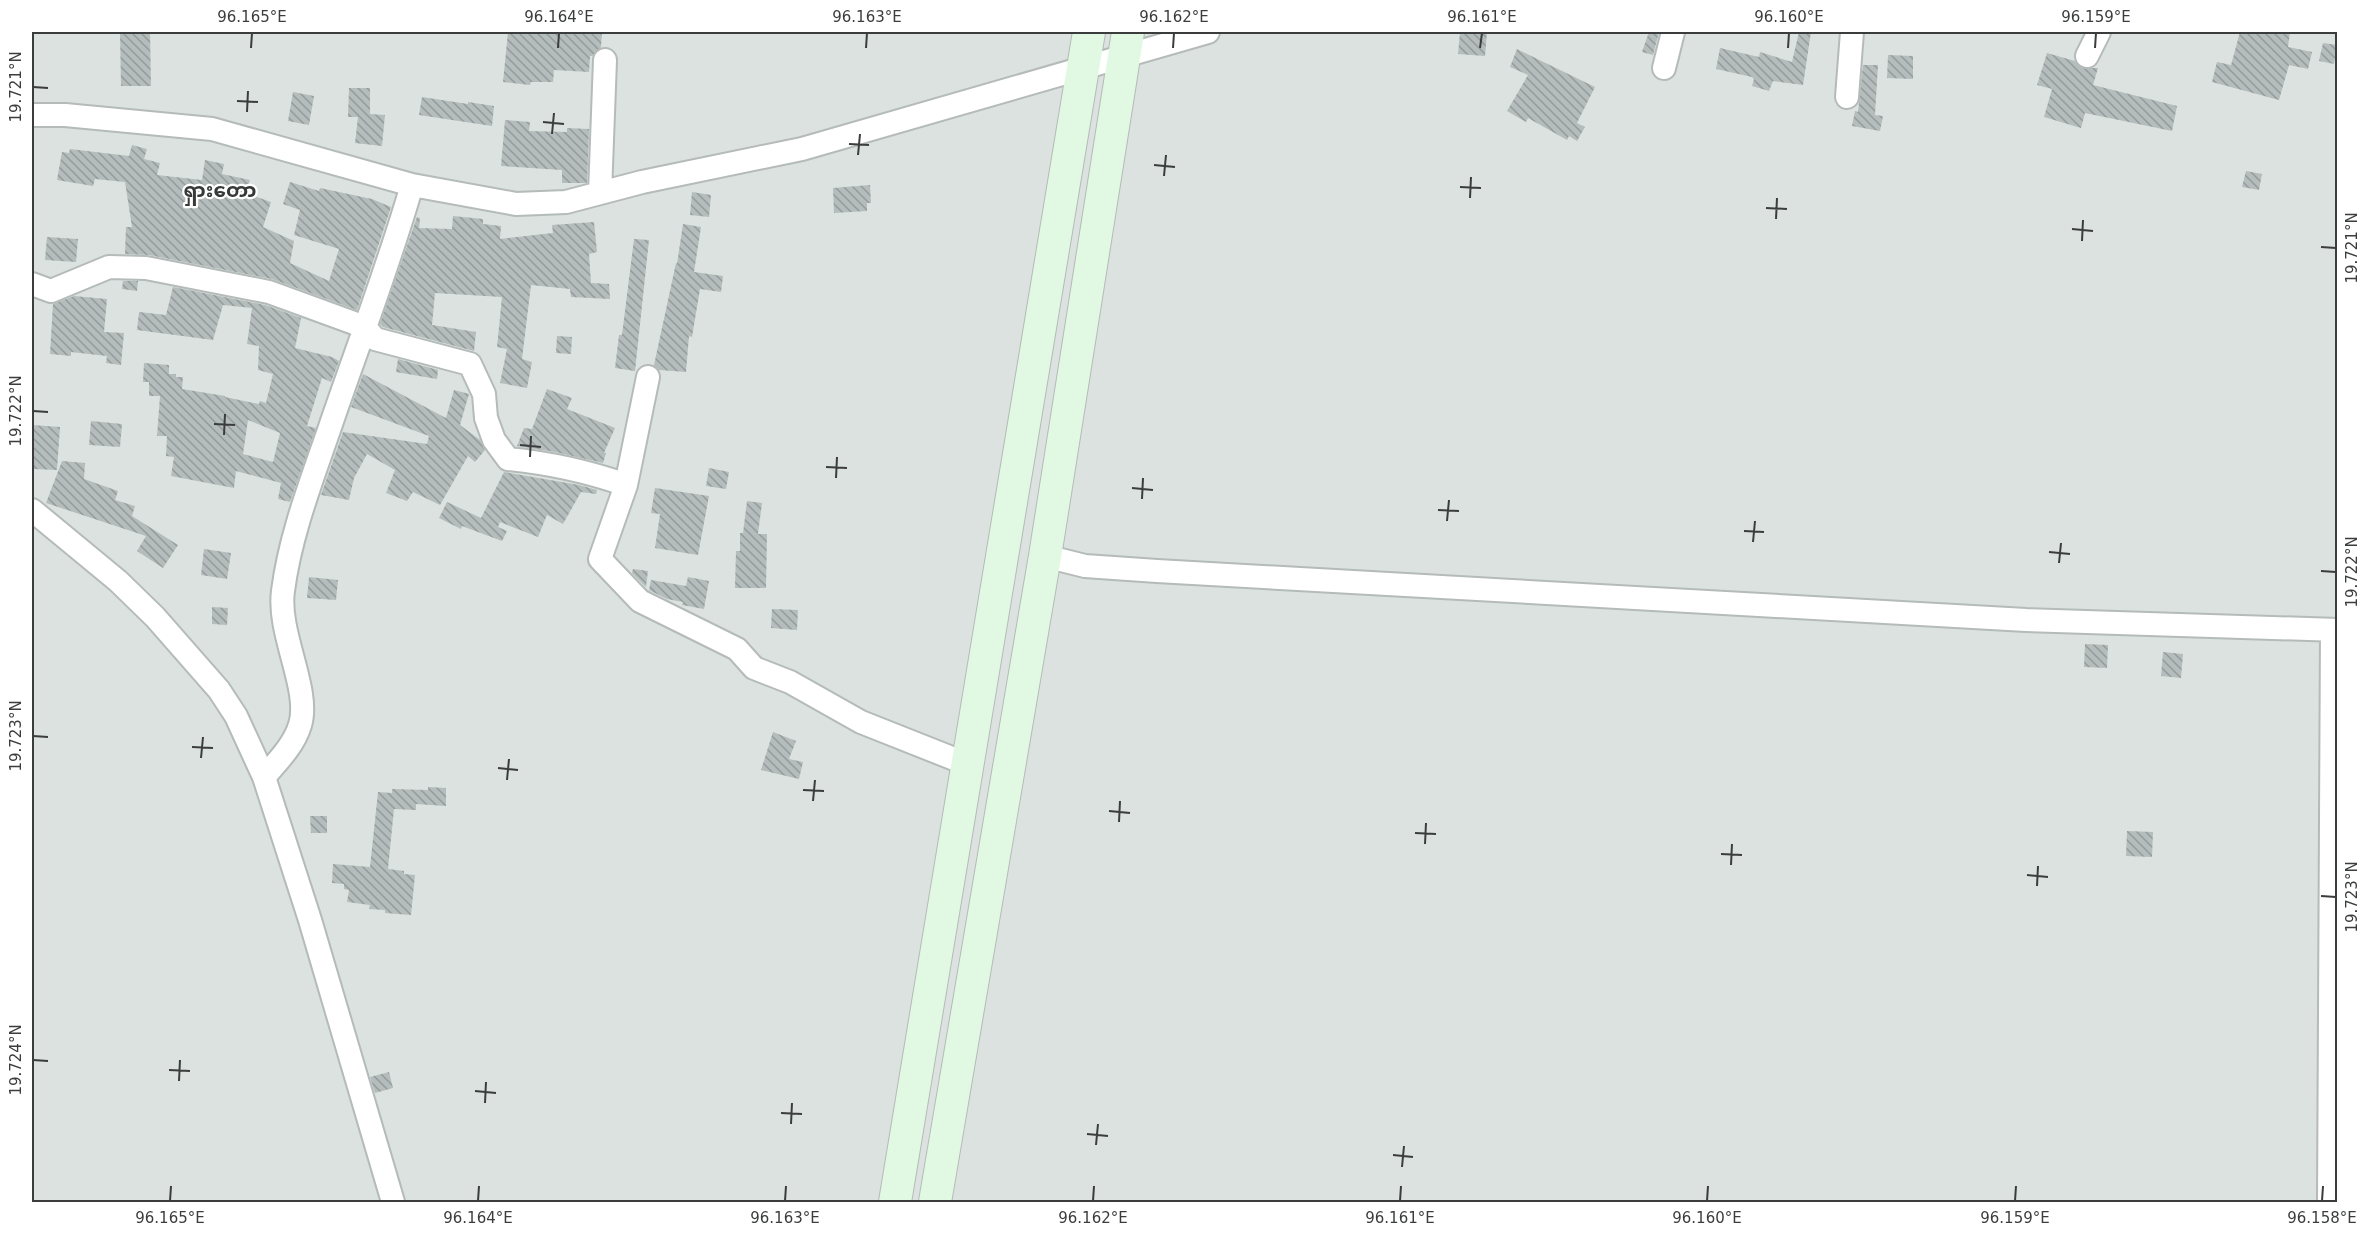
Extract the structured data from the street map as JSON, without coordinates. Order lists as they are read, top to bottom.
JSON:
{
  "districts": ["ရှားတော"],
  "coordinates": [
    "96.165°E",
    "96.164°E",
    "96.163°E",
    "96.162°E",
    "96.161°E",
    "96.160°E",
    "96.159°E",
    "19.721°N",
    "19.722°N",
    "19.723°N",
    "19.724°N",
    "96.158°E"
  ]
}
